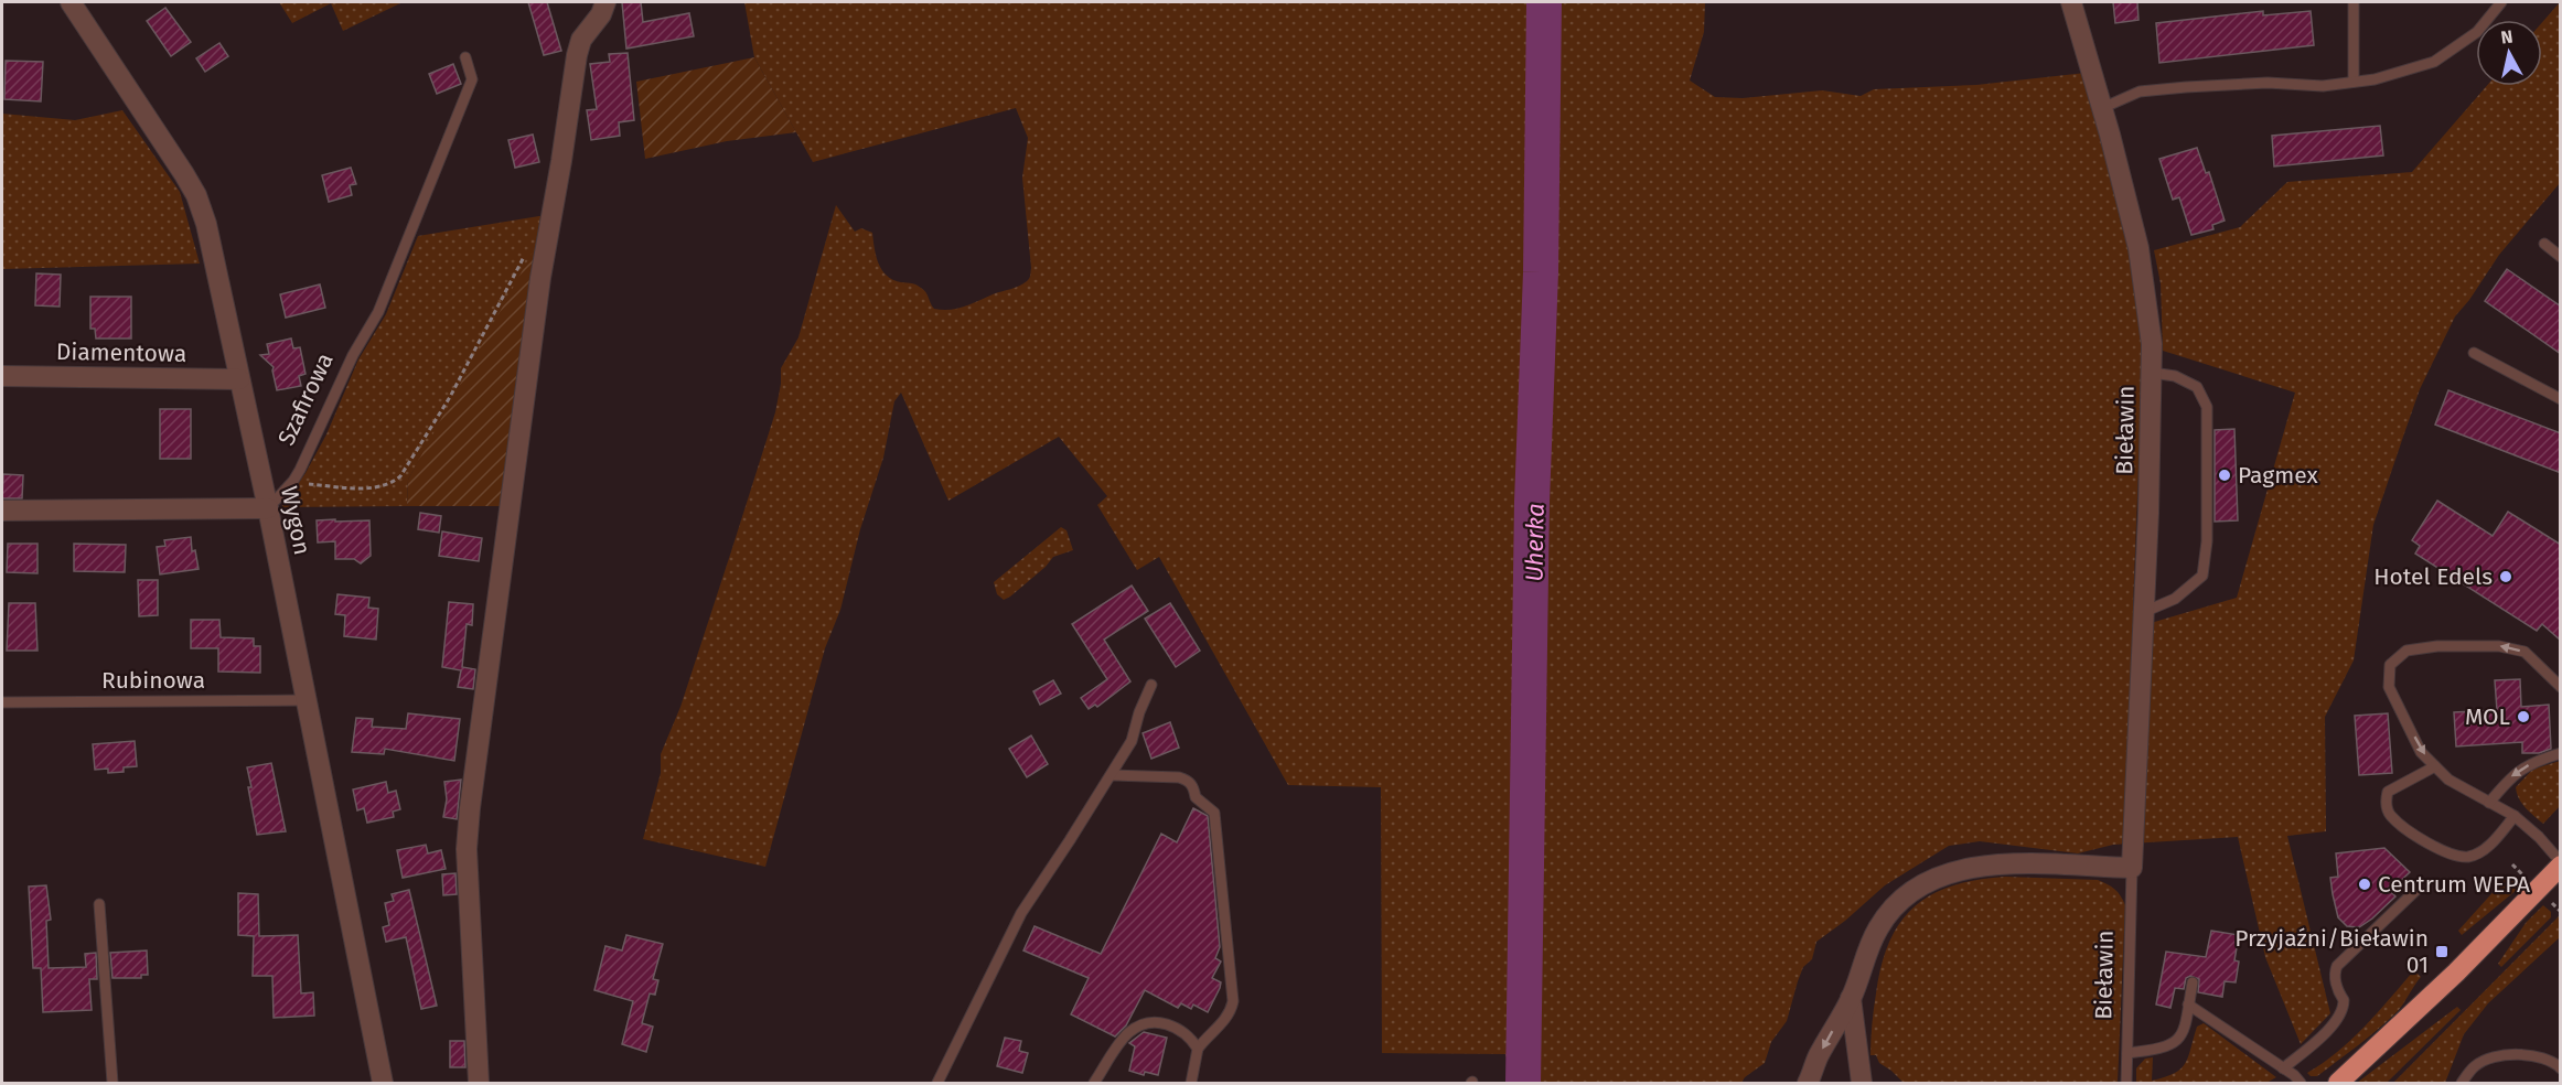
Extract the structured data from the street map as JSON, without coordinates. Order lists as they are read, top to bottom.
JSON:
{
  "streets": {
    "street": ["Diamentowa", "Bieławin", "Wygon"],
    "lane": ["Szafirowa", "Rubinowa"]
  },
  "crossings": [
    ["Diamentowa", "Wygon"],
    ["Szafirowa", "Wygon"],
    ["Wygon", "Rubinowa"]
  ],
  "water": ["Uherka"],
  "places": {
    "other": [
      "Pagmex",
      "Hotel Edels",
      "MOL",
      "Centrum WEPA"
    ],
    "transit": ["Przyjaźni/Bieławin 01"]
  },
  "north": "top"
}
